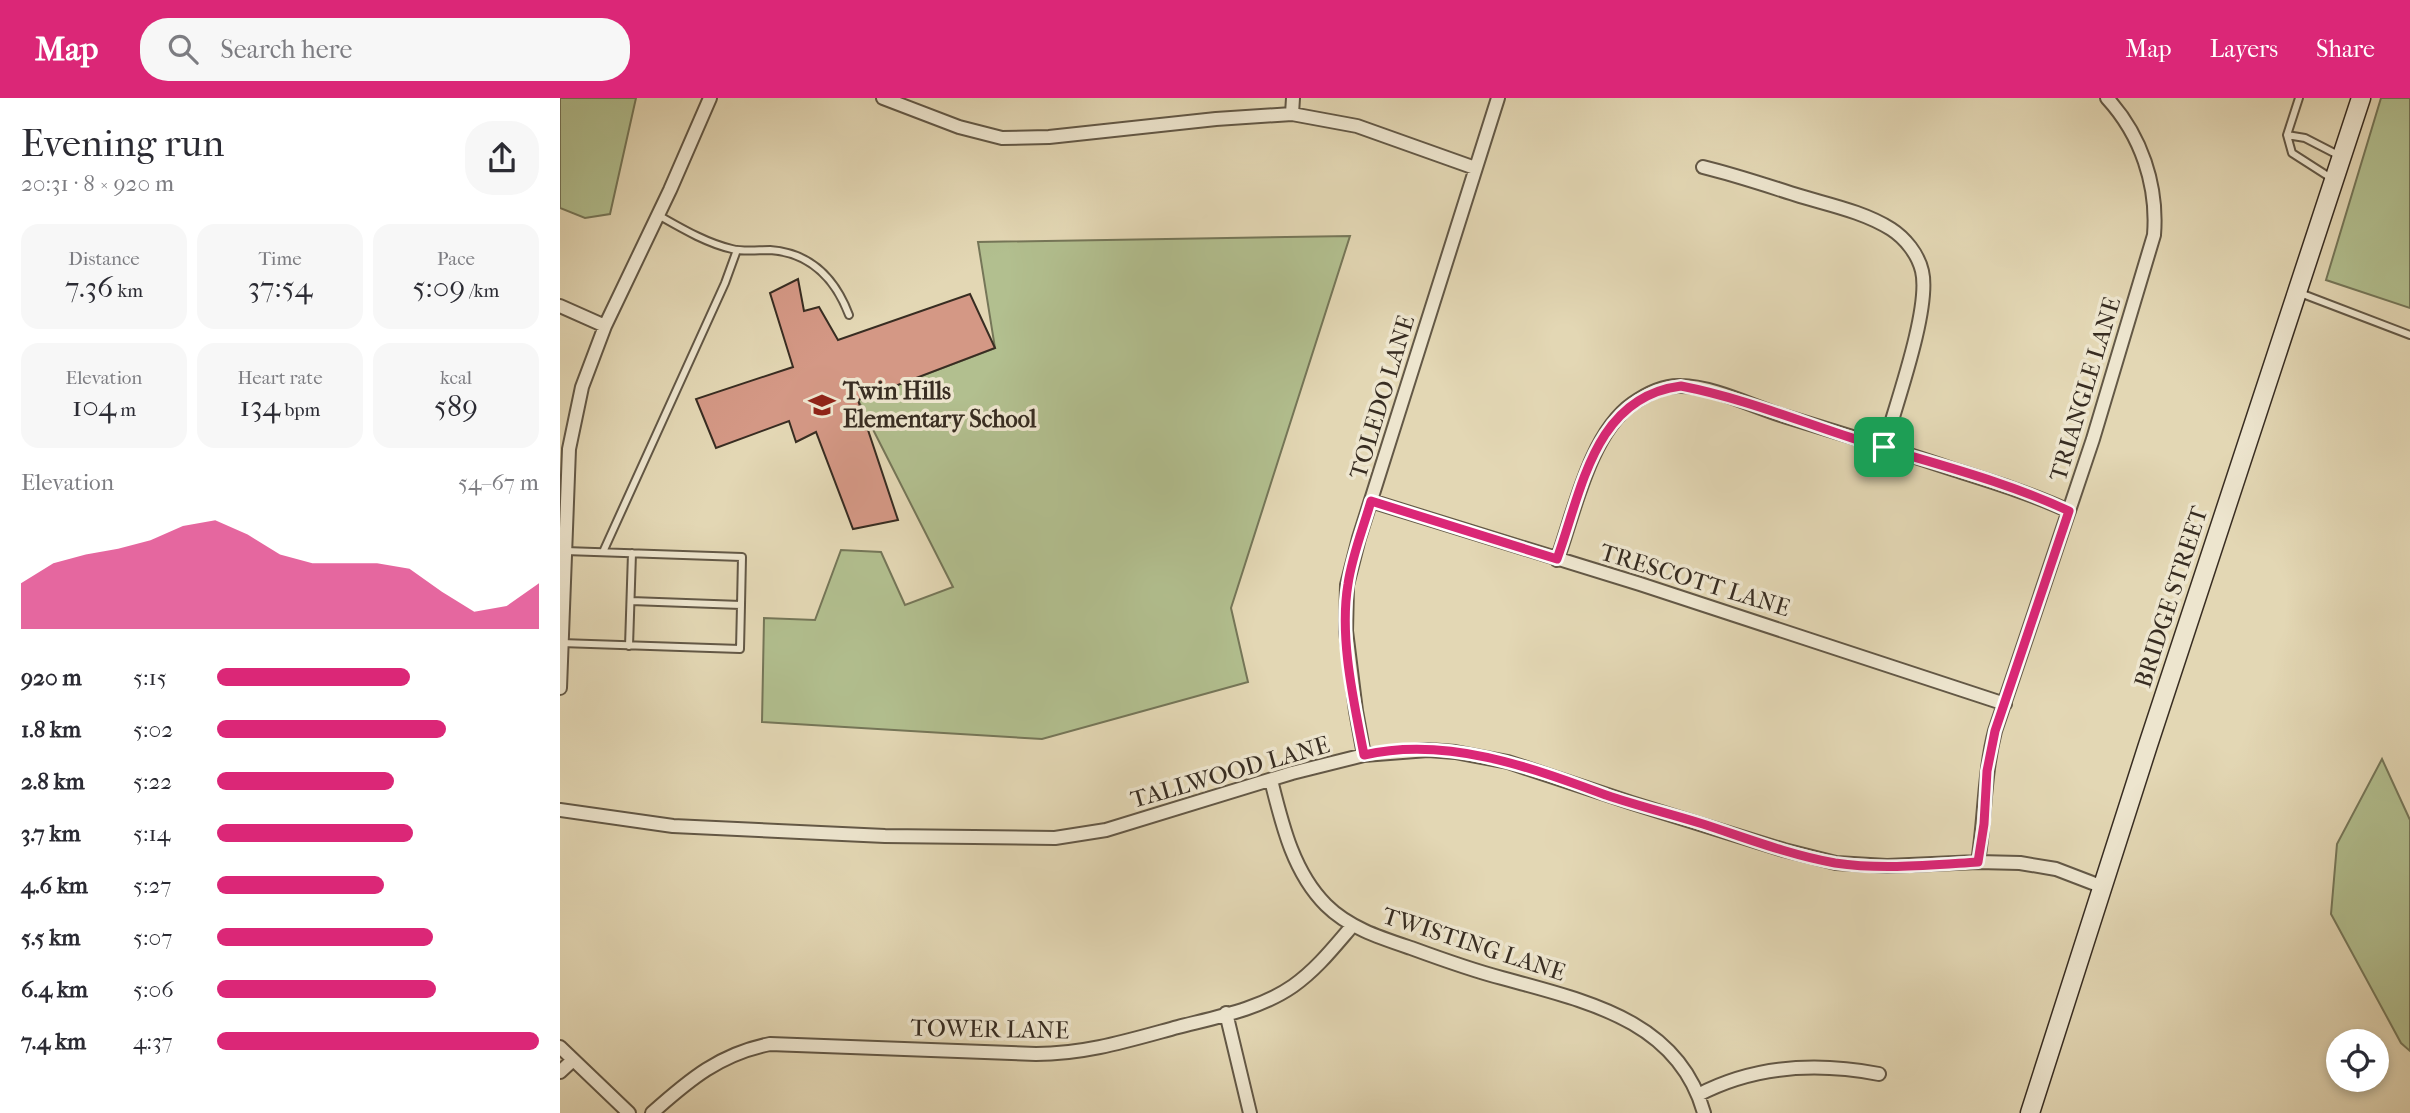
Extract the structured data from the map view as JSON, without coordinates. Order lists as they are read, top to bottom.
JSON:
{
  "streets": {
    "main road": ["BRIDGE STREET"],
    "street": [
      "TRIANGLE LANE",
      "TOLEDO LANE",
      "TRESCOTT LANE",
      "TALLWOOD LANE",
      "TWISTING LANE",
      "TOWER LANE"
    ]
  },
  "crossings": [
    ["TRIANGLE LANE", "TRESCOTT LANE"],
    ["TRIANGLE LANE", "TALLWOOD LANE"],
    ["TOLEDO LANE", "TRESCOTT LANE"],
    ["TOLEDO LANE", "TALLWOOD LANE"],
    ["BRIDGE STREET", "TALLWOOD LANE"],
    ["TALLWOOD LANE", "TWISTING LANE"],
    ["TWISTING LANE", "TOWER LANE"]
  ],
  "places": {
    "school or university": ["Twin Hills Elementary School"]
  },
  "page": {
    "header": "Map",
    "search": "Search here",
    "nav": ["Map", "Layers", "Share"],
    "heading": ["Evening run", "20:31 · 8 × 920 m"],
    "stats": [
      ["Distance", "7.36 km"],
      ["Time", "37:54"],
      ["Pace", "5:09 /km"],
      ["Elevation", "104 m"],
      ["Heart rate", "134 bpm"],
      ["kcal", "589"]
    ],
    "chart": ["Elevation", "54–67 m"],
    "list": [
      {
        "name": "920 m",
        "note": "5:15"
      },
      {
        "name": "1.8 km",
        "note": "5:02"
      },
      {
        "name": "2.8 km",
        "note": "5:22"
      },
      {
        "name": "3.7 km",
        "note": "5:14"
      },
      {
        "name": "4.6 km",
        "note": "5:27"
      },
      {
        "name": "5.5 km",
        "note": "5:07"
      },
      {
        "name": "6.4 km",
        "note": "5:06"
      },
      {
        "name": "7.4 km",
        "note": "4:37"
      }
    ]
  }
}
